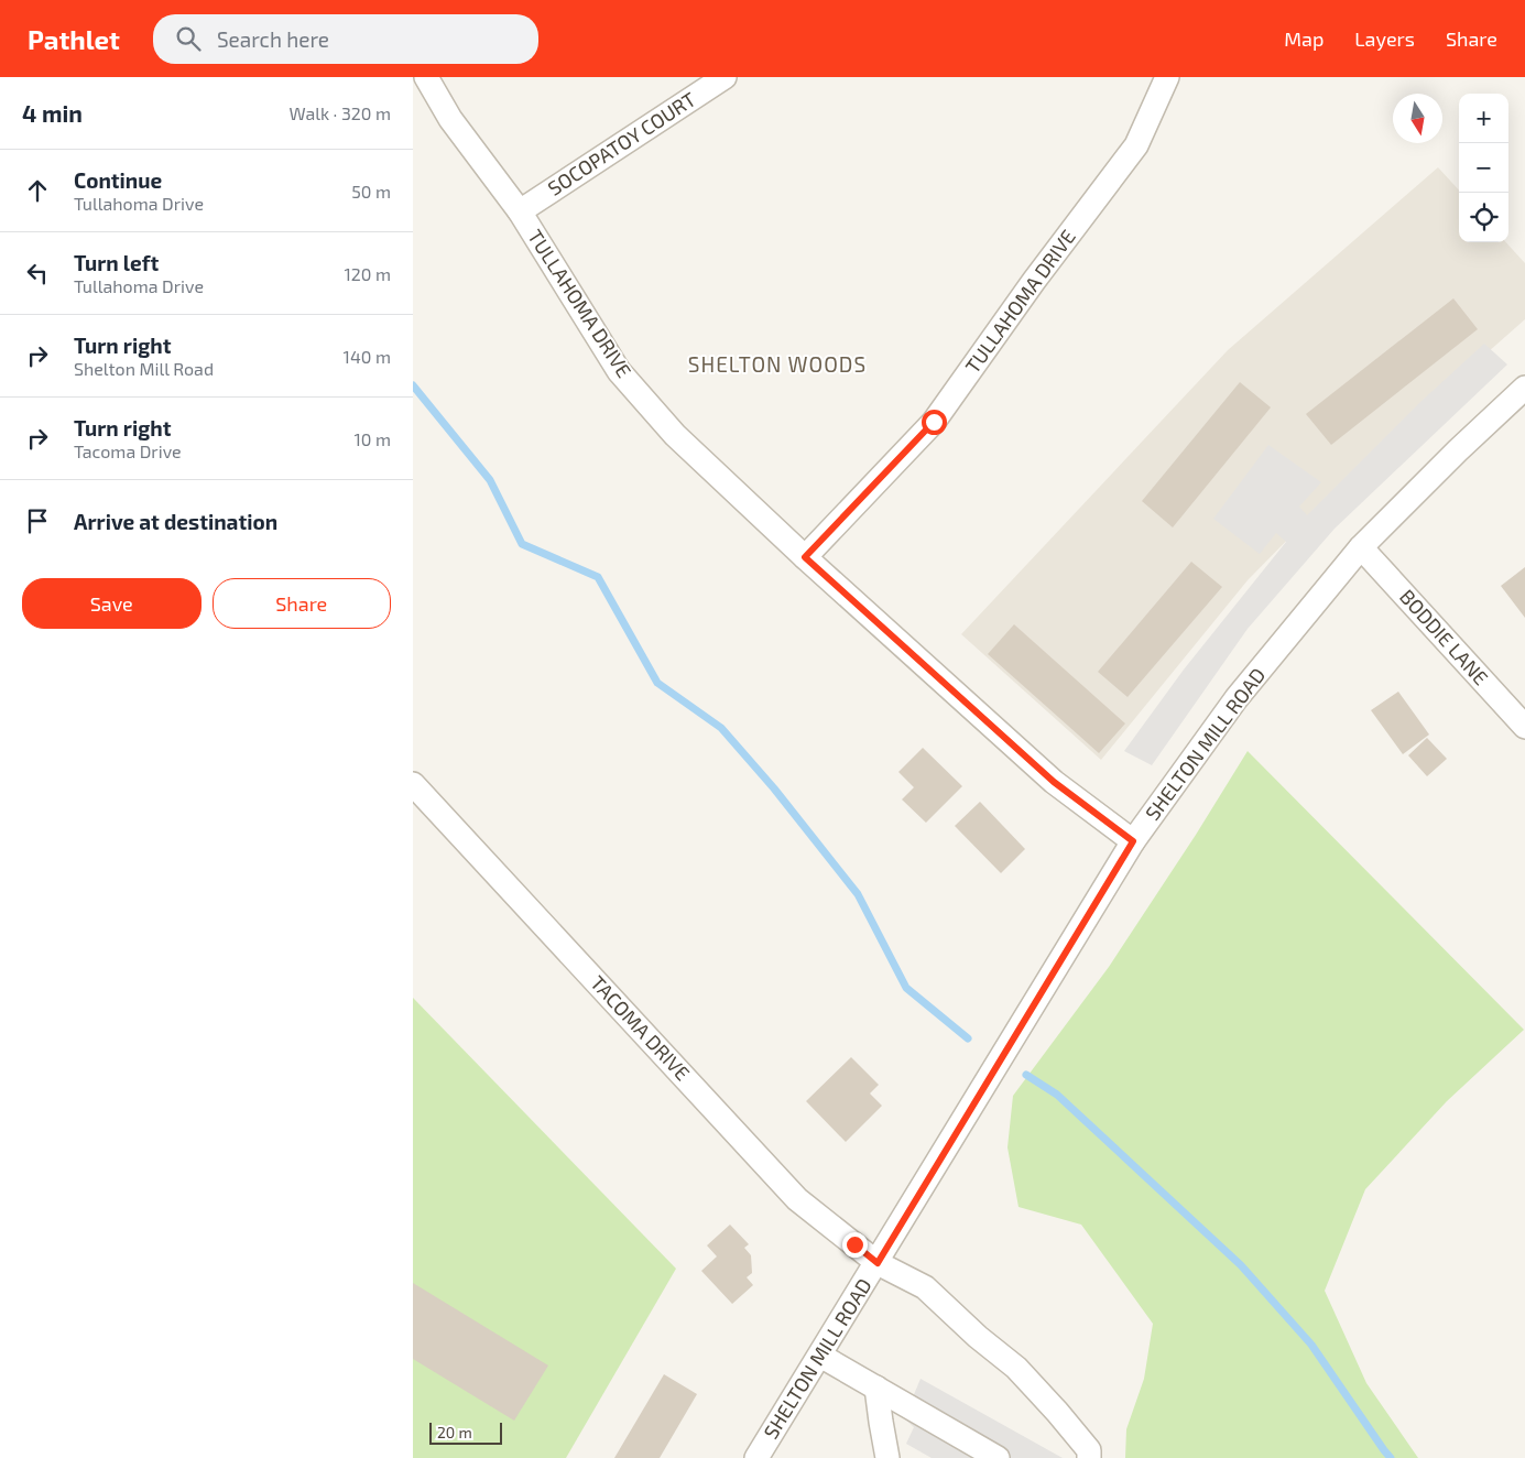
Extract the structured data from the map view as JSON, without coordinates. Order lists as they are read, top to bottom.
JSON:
{
  "streets": {
    "street": [
      "SOCOPATOY COURT",
      "TULLAHOMA DRIVE",
      "BODDIE LANE",
      "SHELTON MILL ROAD",
      "TACOMA DRIVE"
    ]
  },
  "crossings": [
    ["SOCOPATOY COURT", "TULLAHOMA DRIVE"],
    ["TULLAHOMA DRIVE", "SHELTON MILL ROAD"],
    ["BODDIE LANE", "SHELTON MILL ROAD"],
    ["SHELTON MILL ROAD", "TACOMA DRIVE"]
  ],
  "districts": ["SHELTON WOODS"],
  "scale_bar": "20 m",
  "north": "bottom",
  "page": {
    "header": "Pathlet",
    "search": "Search here",
    "nav": ["Map", "Layers", "Share"],
    "heading": ["4 min", "Walk · 320 m"],
    "map_buttons": ["+", "−"],
    "list": [
      ["Continue", "Tullahoma Drive", "50 m"],
      ["Turn left", "Tullahoma Drive", "120 m"],
      ["Turn right", "Shelton Mill Road", "140 m"],
      ["Turn right", "Tacoma Drive", "10 m"],
      "Arrive at destination"
    ],
    "buttons": ["Save", "Share"],
    "scale": "20 m"
  }
}
